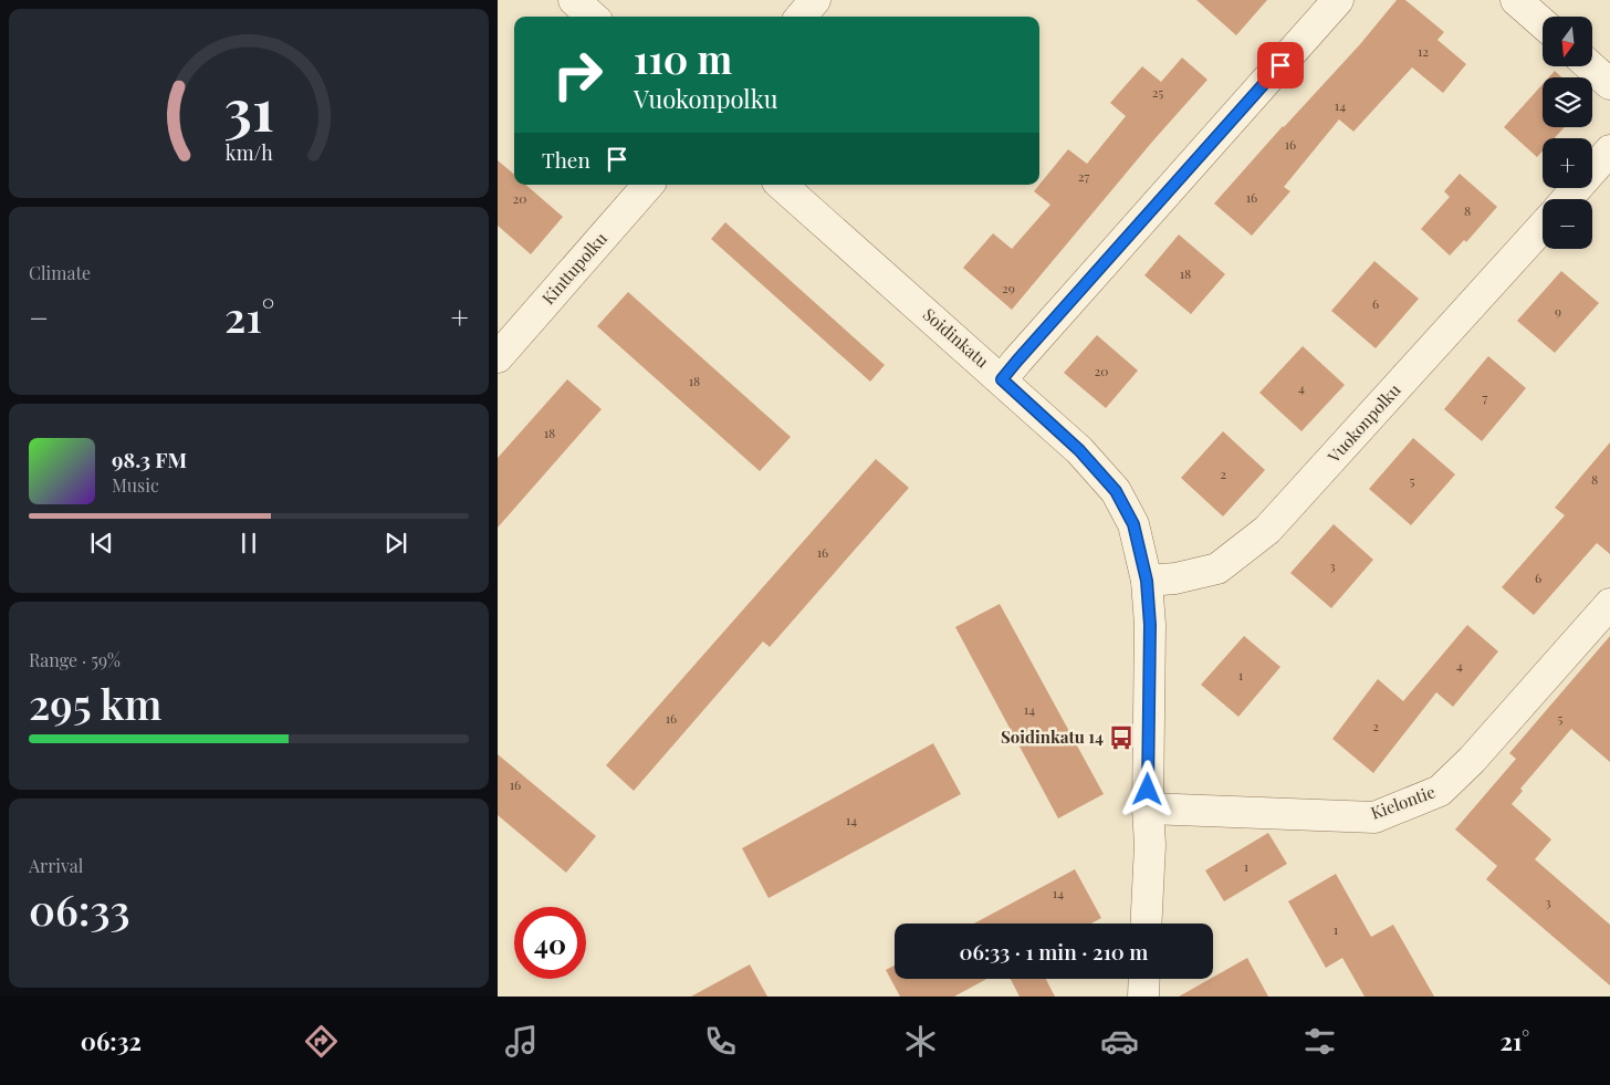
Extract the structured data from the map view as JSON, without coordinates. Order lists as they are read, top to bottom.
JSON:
{
  "streets": {
    "street": [
      "Kinttupolku",
      "Soidinkatu",
      "Vuokonpolku",
      "Kielontie"
    ]
  },
  "crossings": [
    ["Soidinkatu", "Vuokonpolku"],
    ["Soidinkatu", "Kielontie"]
  ],
  "places": {
    "bus stop": ["Soidinkatu 14"]
  },
  "house_numbers": [
    "12",
    "25",
    "14",
    "16",
    "27",
    "16",
    "20",
    "8",
    "18",
    "29",
    "6",
    "9",
    "20",
    "18",
    "4",
    "7",
    "18",
    "2",
    "8",
    "5",
    "16",
    "3",
    "6",
    "4",
    "1",
    "14",
    "16",
    "5",
    "2",
    "16",
    "14",
    "1",
    "14",
    "3",
    "1"
  ],
  "north": "bottom",
  "page": {
    "map_buttons": ["+", "−"],
    "turn": ["110 m", "Vuokonpolku"],
    "then": "Then",
    "tile": [
      "Climate",
      ["Range · 59%", "295 km"],
      ["Arrival", "06:33"]
    ],
    "heat": ["−", "21°", "+"],
    "song": ["98.3 FM", "Music"],
    "limit": "40",
    "trip": "06:33 · 1 min · 210 m",
    "tabs": ["06:32", "21°"],
    "gauge": ["31", "km/h"]
  }
}
